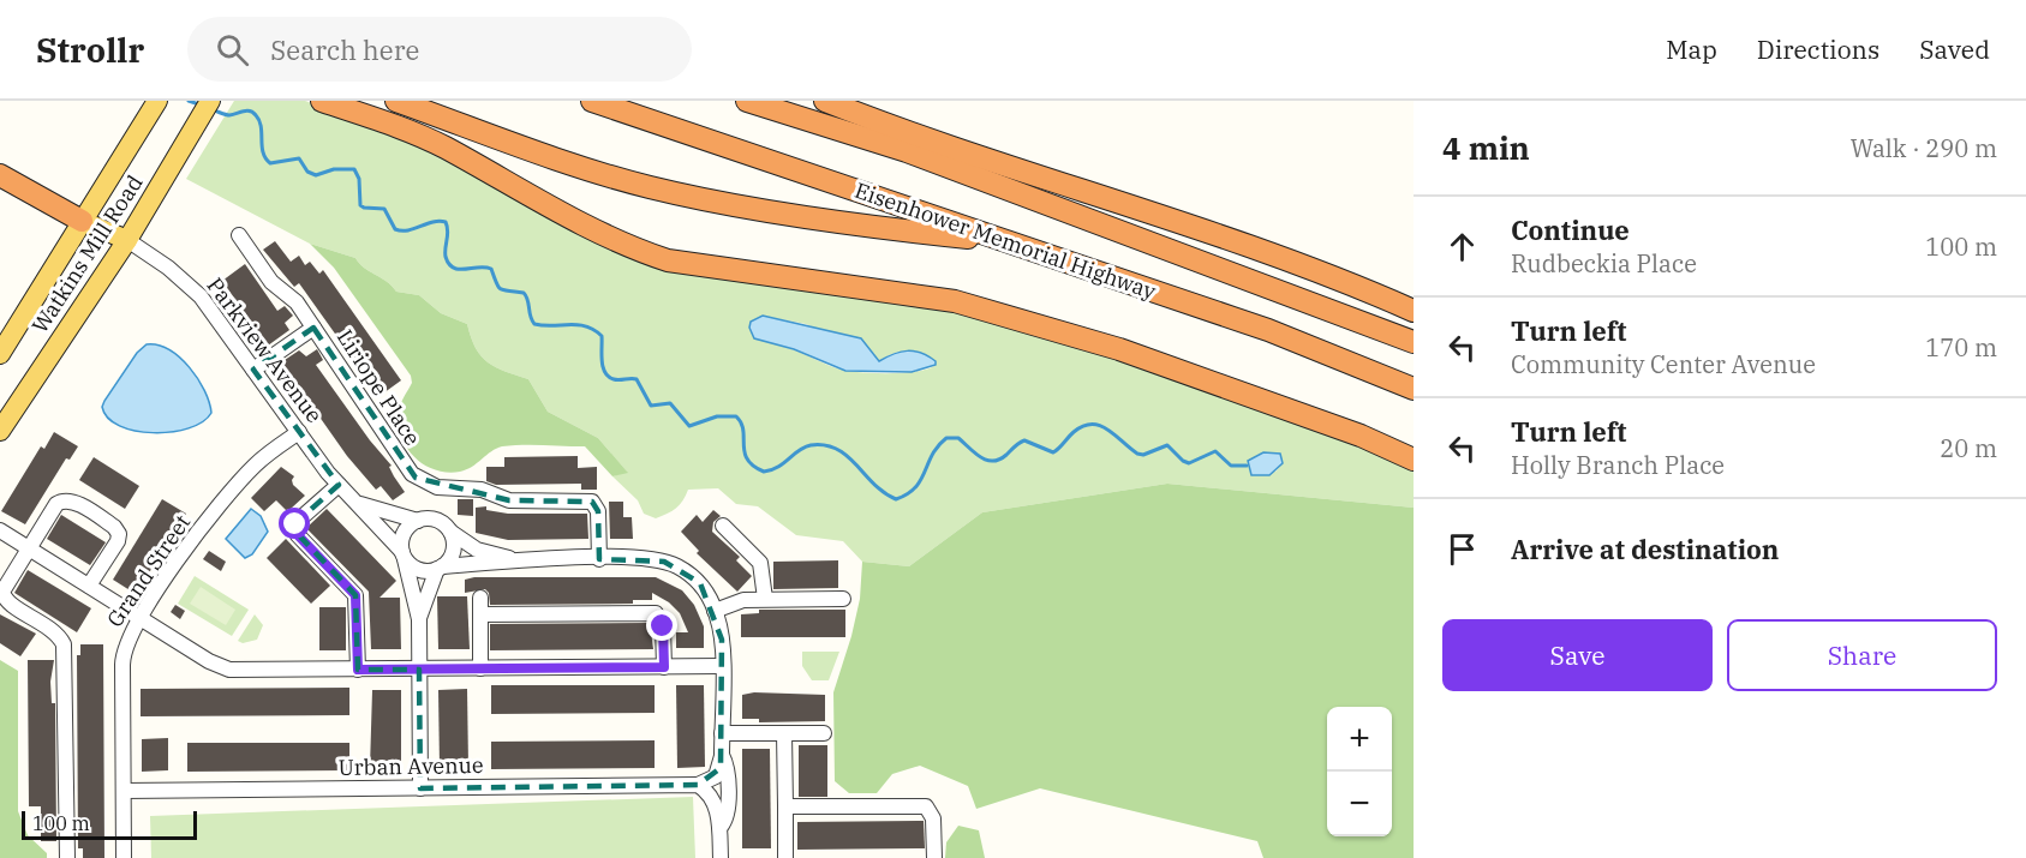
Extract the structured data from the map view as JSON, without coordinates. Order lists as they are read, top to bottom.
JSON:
{
  "streets": {
    "highway": ["Eisenhower Memorial Highway"],
    "main road": ["Watkins Mill Road"],
    "street": [
      "Parkview Avenue",
      "Liriope Place",
      "Grand Street",
      "Urban Avenue"
    ]
  },
  "crossings": [
    ["Watkins Mill Road", "Parkview Avenue"],
    ["Parkview Avenue", "Grand Street"],
    ["Grand Street", "Urban Avenue"]
  ],
  "scale_bar": "100 m",
  "page": {
    "header": "Strollr",
    "search": "Search here",
    "nav": ["Map", "Directions", "Saved"],
    "heading": ["4 min", "Walk · 290 m"],
    "list": [
      ["Continue", "Rudbeckia Place", "100 m"],
      ["Turn left", "Community Center Avenue", "170 m"],
      ["Turn left", "Holly Branch Place", "20 m"],
      "Arrive at destination"
    ],
    "buttons": ["Save", "Share"],
    "map_buttons": ["+", "−"],
    "scale": "100 m"
  }
}
